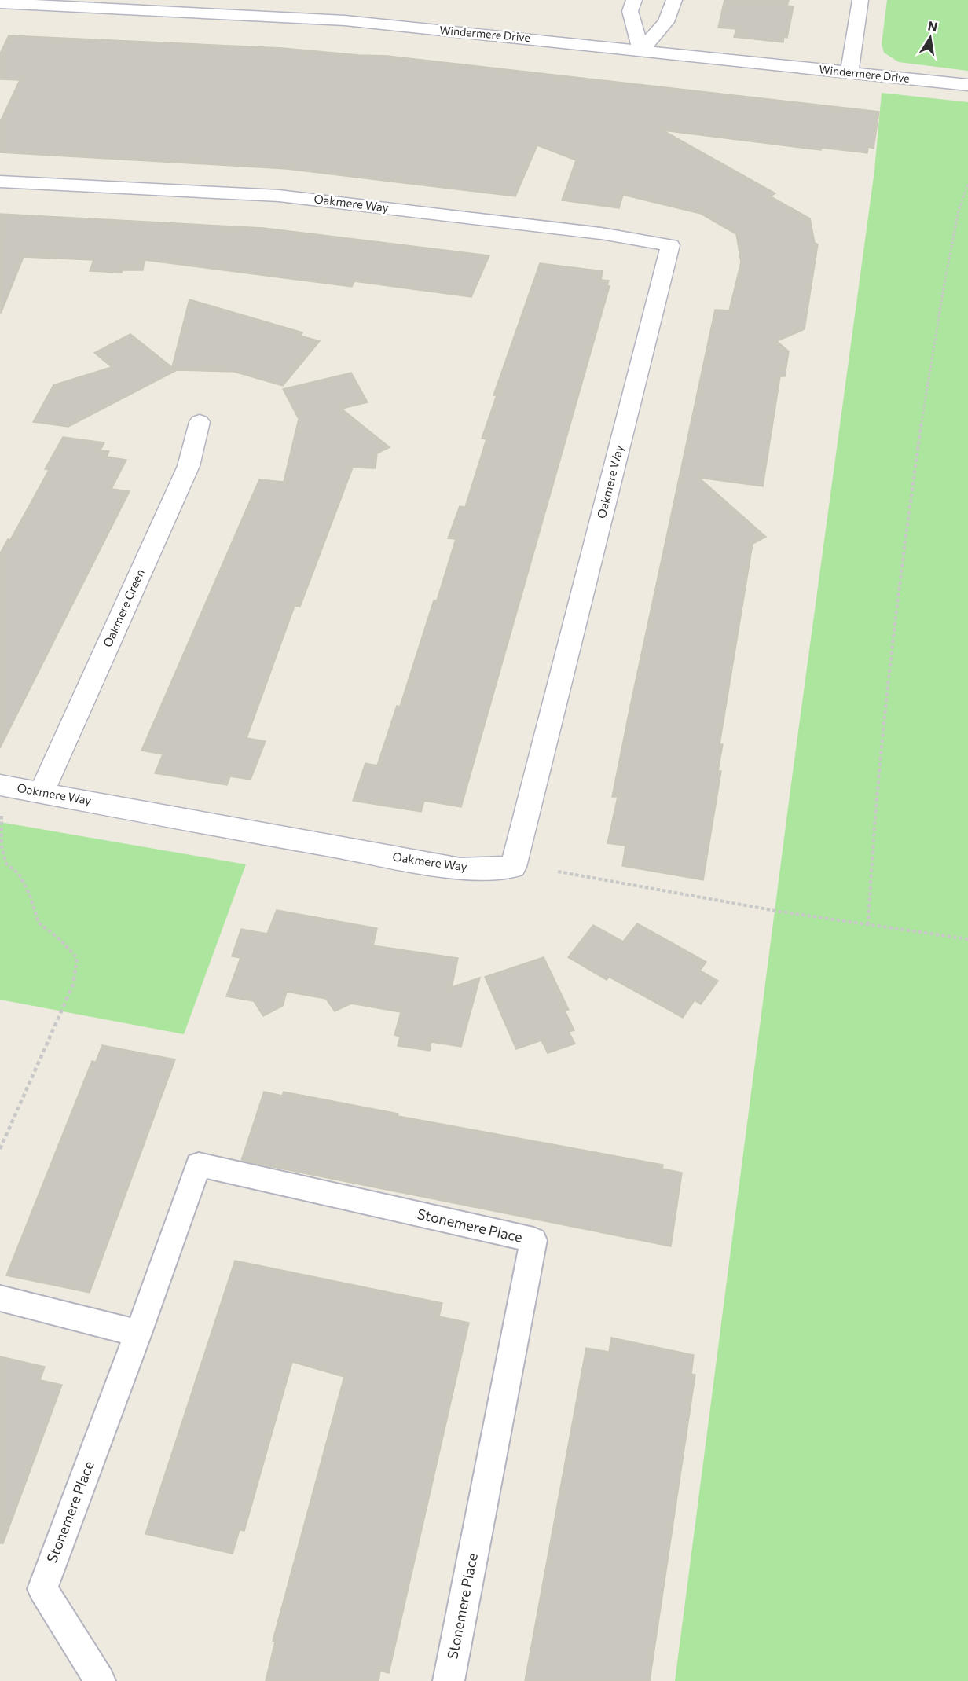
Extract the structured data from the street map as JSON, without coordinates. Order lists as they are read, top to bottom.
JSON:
{
  "streets": {
    "street": ["Windermere Drive", "Oakmere Way", "Oakmere Green"],
    "lane": ["Stonemere Place"]
  },
  "crossings": [
    ["Oakmere Way", "Oakmere Green"]
  ],
  "north": "top"
}
